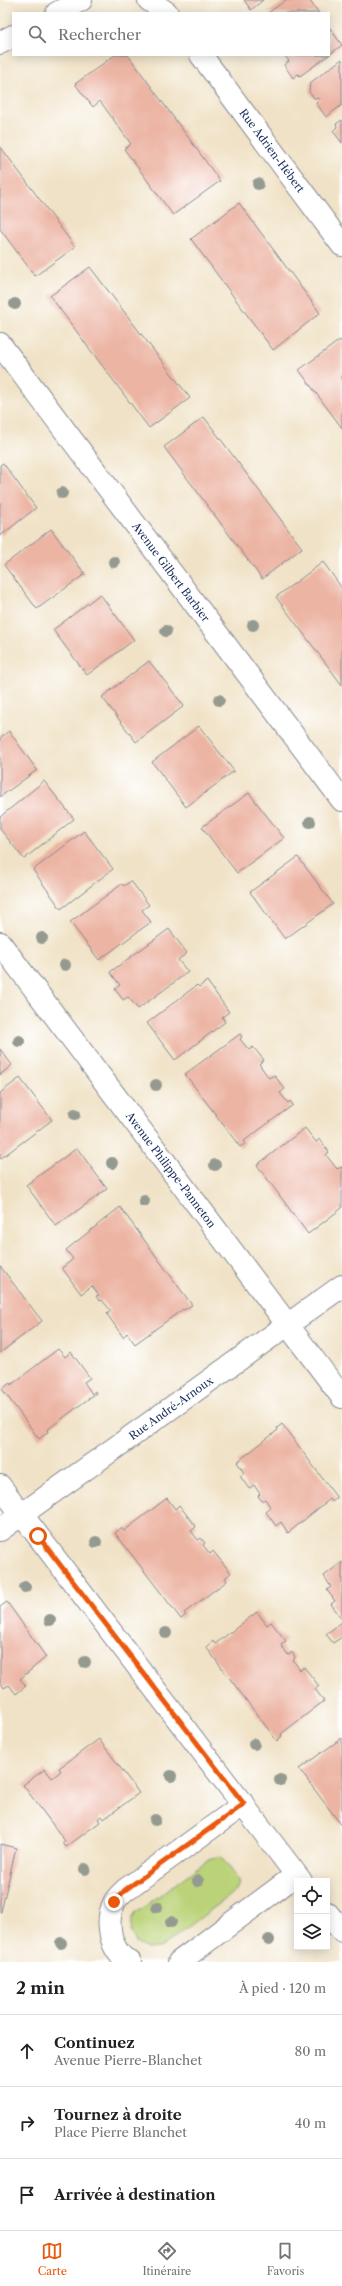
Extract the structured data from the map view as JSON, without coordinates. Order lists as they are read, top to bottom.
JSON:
{
  "streets": {
    "street": [
      "Rue Adrien-Hébert",
      "Avenue Gilbert Barbier",
      "Avenue Philippe-Panneton",
      "Rue André-Arnoux"
    ]
  },
  "crossings": [
    ["Avenue Philippe-Panneton", "Rue André-Arnoux"]
  ],
  "page": {
    "search": "Rechercher",
    "heading": ["2 min", "À pied · 120 m"],
    "list": [
      ["Continuez", "Avenue Pierre-Blanchet", "80 m"],
      ["Tournez à droite", "Place Pierre Blanchet", "40 m"],
      "Arrivée à destination"
    ],
    "nav": ["Carte", "Itinéraire", "Favoris"]
  }
}
